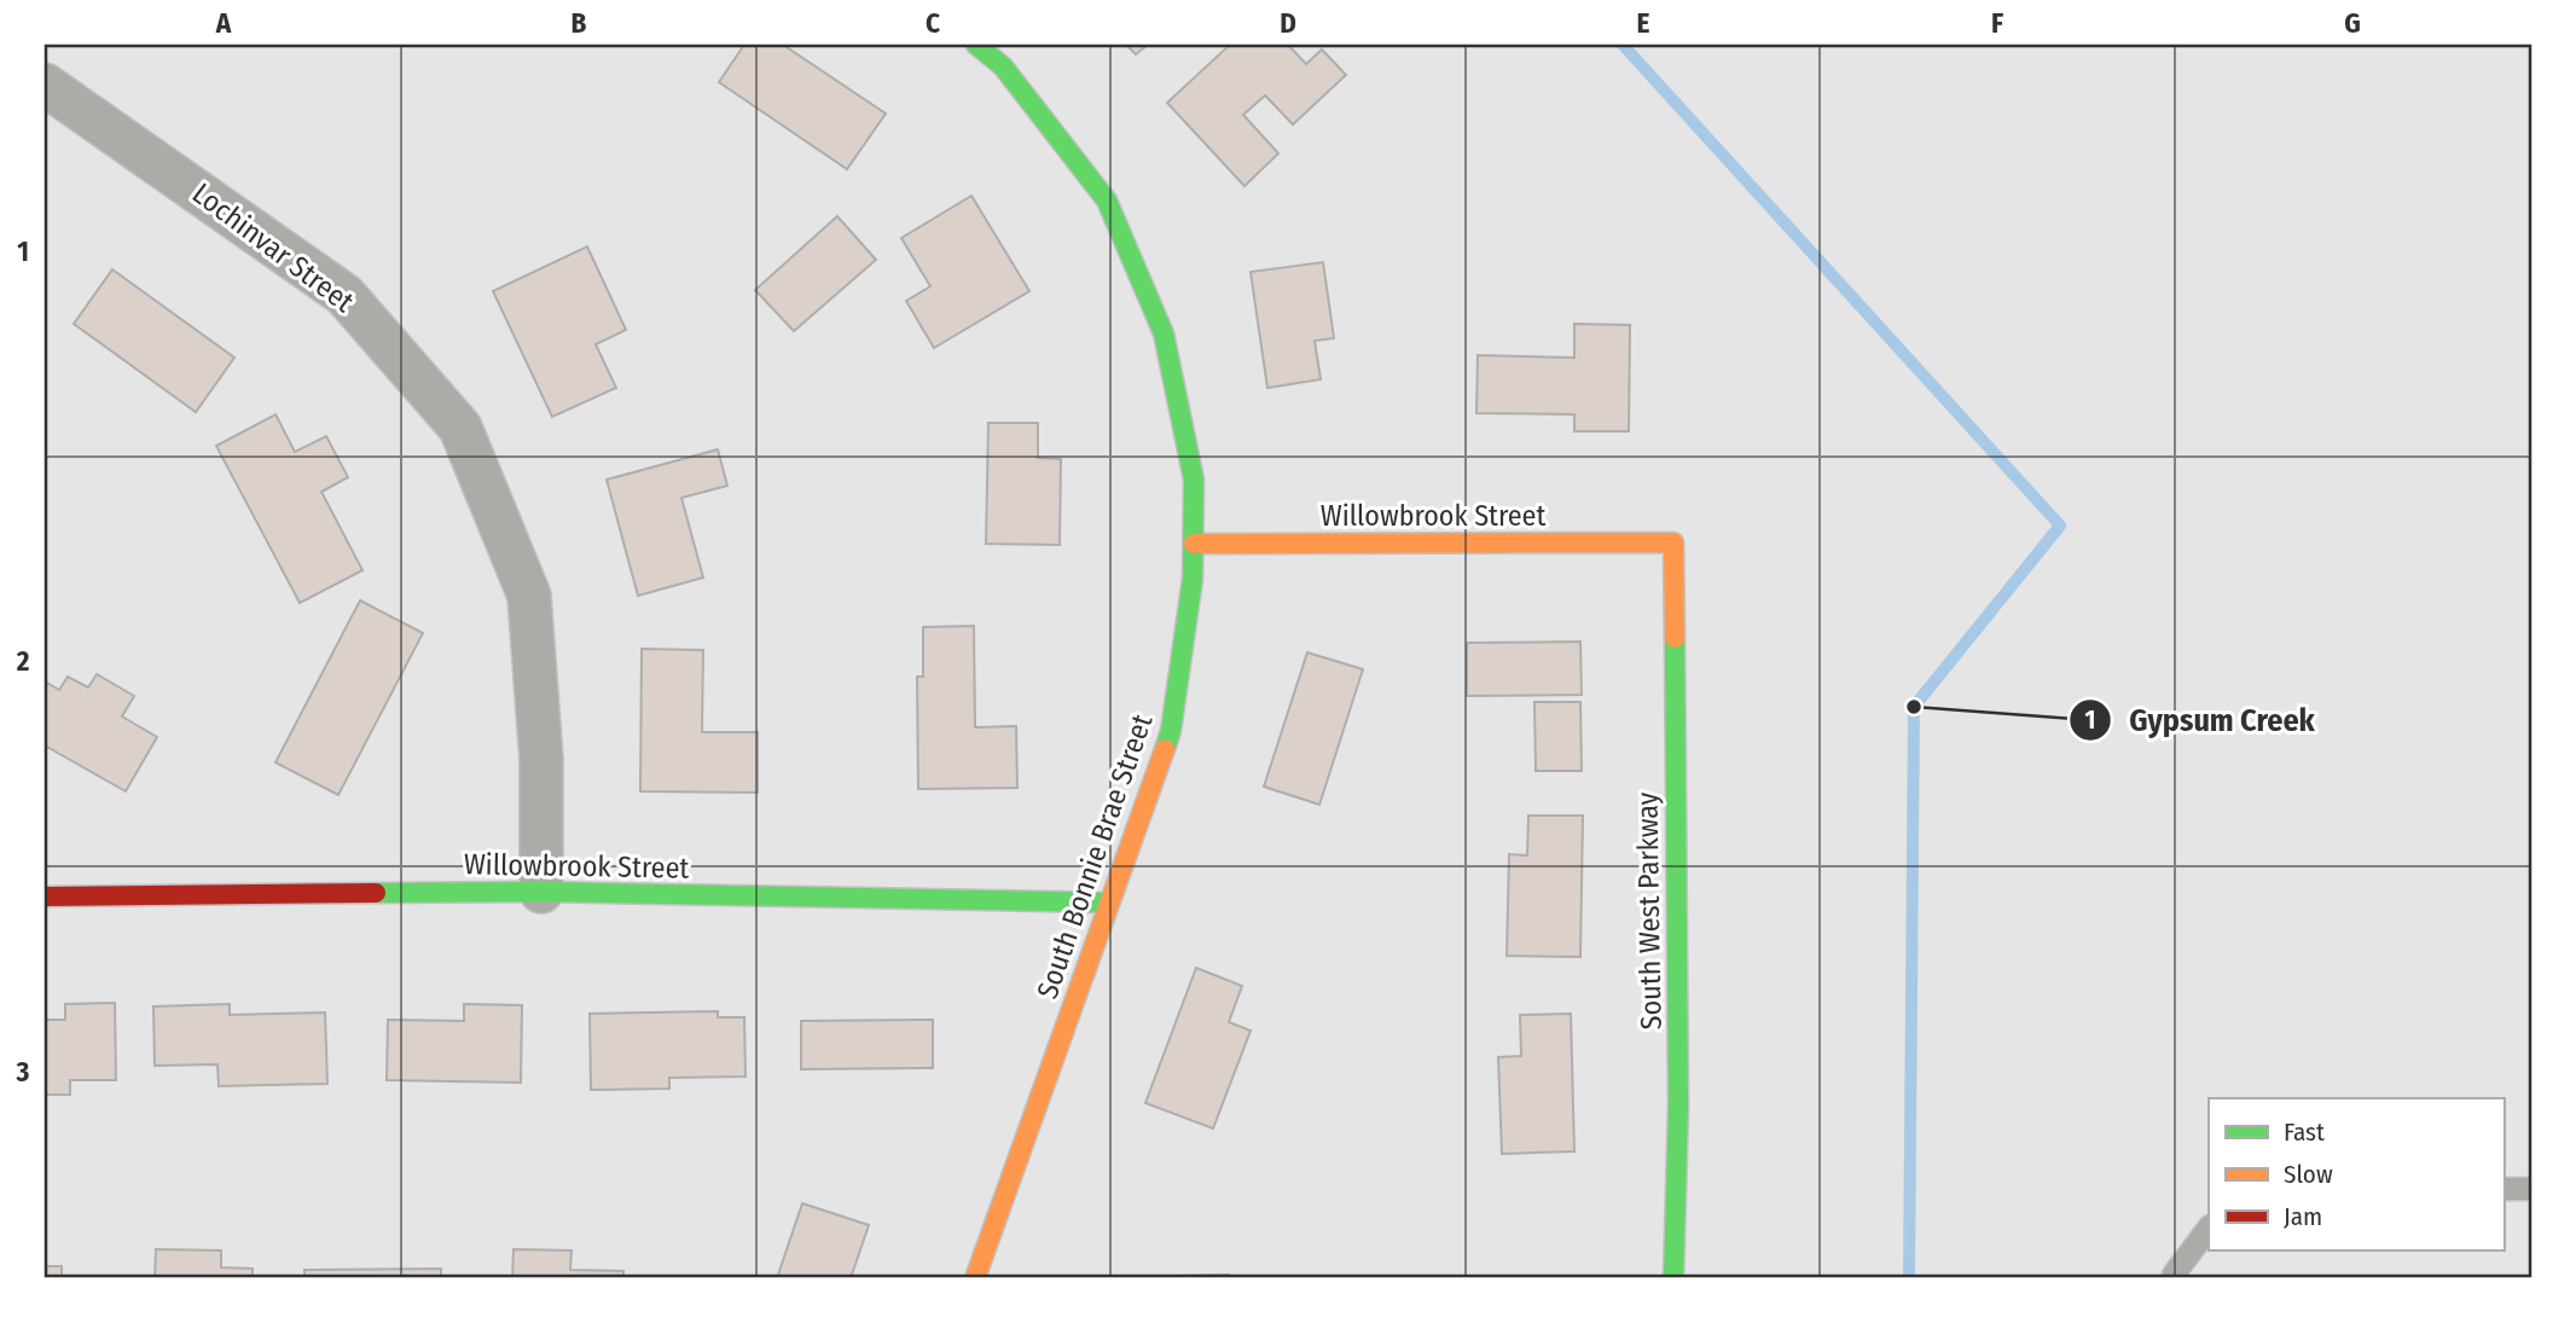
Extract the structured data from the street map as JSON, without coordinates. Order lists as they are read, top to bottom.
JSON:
{
  "streets": {
    "street": [
      "Lochinvar Street",
      "Willowbrook Street",
      "South Bonnie Brae Street",
      "South West Parkway"
    ]
  },
  "crossings": [
    ["Lochinvar Street", "Willowbrook Street"],
    ["Willowbrook Street", "South Bonnie Brae Street"],
    ["Willowbrook Street", "South West Parkway"]
  ],
  "places": ["Gypsum Creek"],
  "legend": ["Fast", "Slow", "Jam"],
  "grid": {
    "columns": [
      "A",
      "B",
      "C",
      "D",
      "E",
      "F",
      "G"
    ],
    "rows": ["1", "2", "3"]
  }
}
